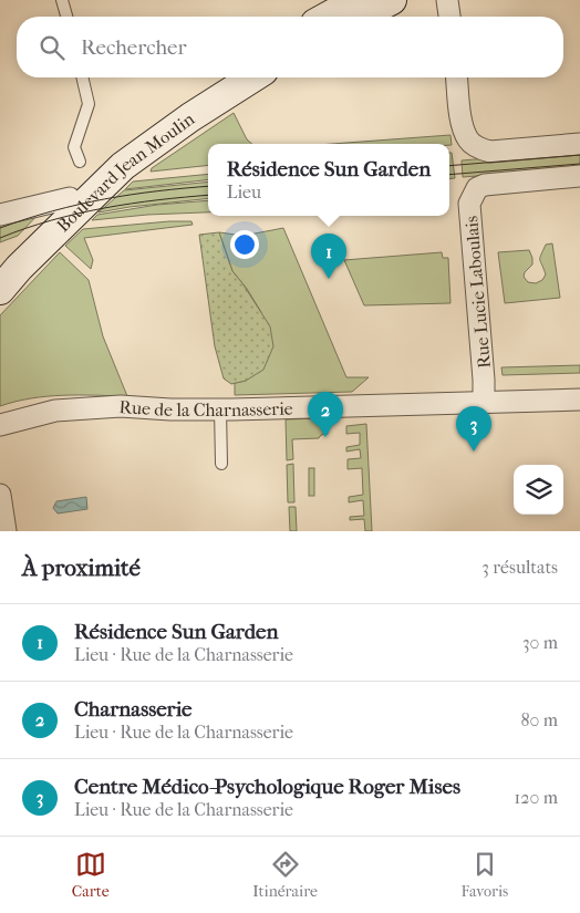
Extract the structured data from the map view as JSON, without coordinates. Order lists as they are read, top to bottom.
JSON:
{
  "streets": {
    "main road": ["Boulevard Jean Moulin"],
    "street": ["Rue Lucie Laboulais", "Rue de la Charnasserie"]
  },
  "crossings": [
    ["Rue Lucie Laboulais", "Rue de la Charnasserie"]
  ],
  "page": {
    "search": "Rechercher",
    "popup": ["Résidence Sun Garden", "Lieu"],
    "pins": ["1", "2", "3"],
    "heading": ["À proximité", "3 résultats"],
    "list": [
      {
        "mark": "1",
        "name": "Résidence Sun Garden",
        "note": "Lieu · Rue de la Charnasserie",
        "value": "30 m"
      },
      {
        "mark": "2",
        "name": "Charnasserie",
        "note": "Lieu · Rue de la Charnasserie",
        "value": "80 m"
      },
      {
        "mark": "3",
        "name": "Centre Médico-Psychologique Roger Mises",
        "note": "Lieu · Rue de la Charnasserie",
        "value": "120 m"
      }
    ],
    "nav": ["Carte", "Itinéraire", "Favoris"]
  }
}
